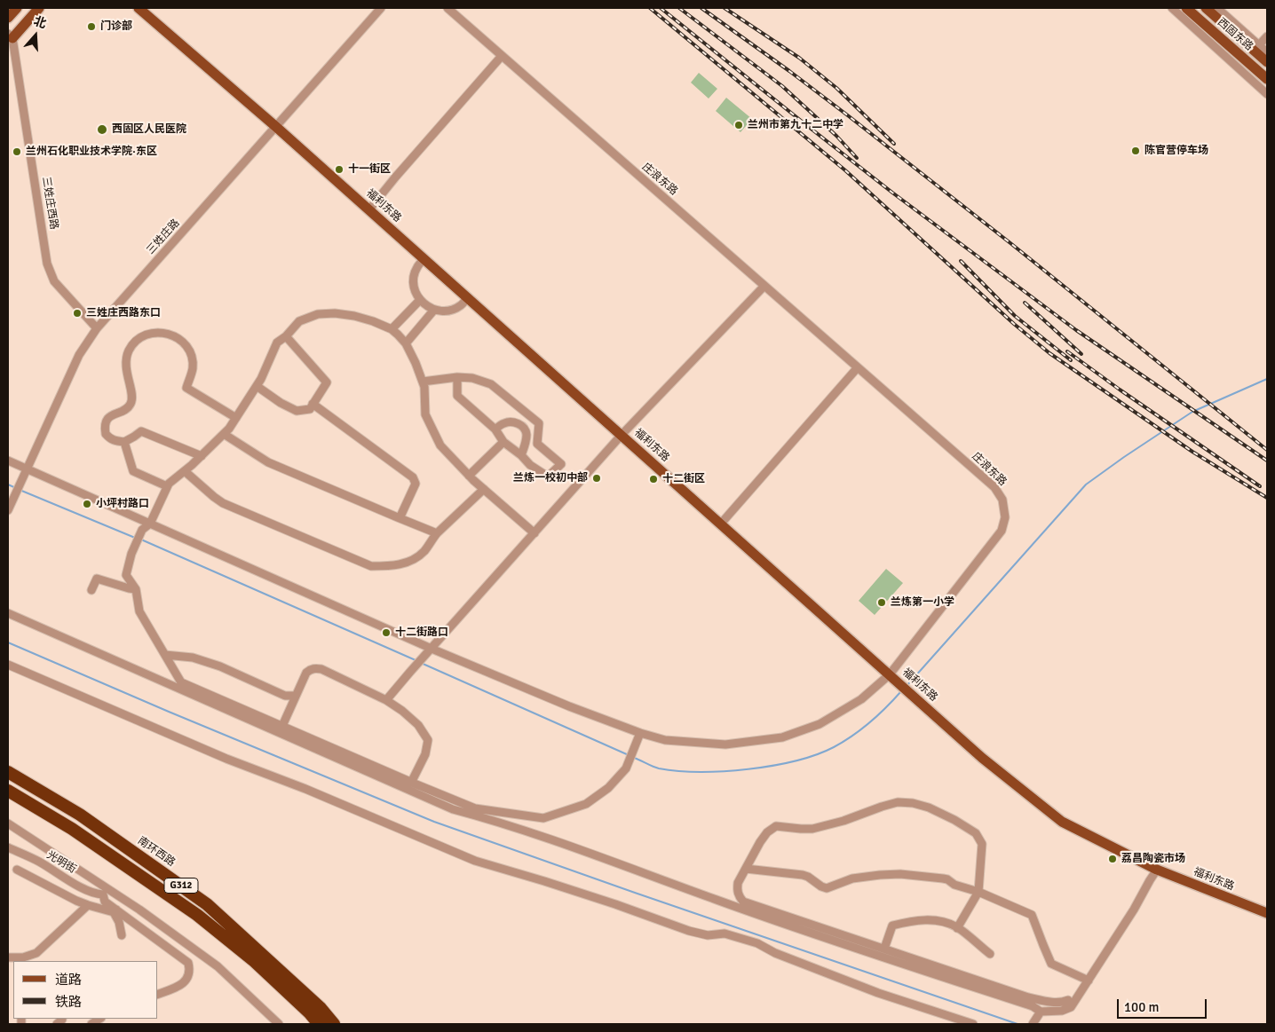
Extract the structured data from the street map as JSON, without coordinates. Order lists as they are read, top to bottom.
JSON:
{
  "streets": {
    "highway": ["南环西路", "G312"],
    "main road": ["西固东路", "福利东路"],
    "street": [
      "庄浪东路",
      "三姓庄西路",
      "三姓庄路",
      "光明街"
    ]
  },
  "crossings": [
    ["庄浪东路", "福利东路"],
    ["庄浪东路", "三姓庄路"],
    ["三姓庄西路", "三姓庄路"],
    ["福利东路", "三姓庄路"]
  ],
  "places": [
    "门诊部",
    "兰州市第九十二中学",
    "西固区人民医院",
    "陈官营停车场",
    "兰州石化职业技术学院·东区",
    "十一街区",
    "三姓庄西路东口",
    "兰炼一校初中部",
    "十二街区",
    "小坪村路口",
    "兰炼第一小学",
    "十二街路口",
    "荔昌陶瓷市场"
  ],
  "legend": ["道路", "铁路"],
  "scale_bar": "100 m",
  "north": "top"
}
